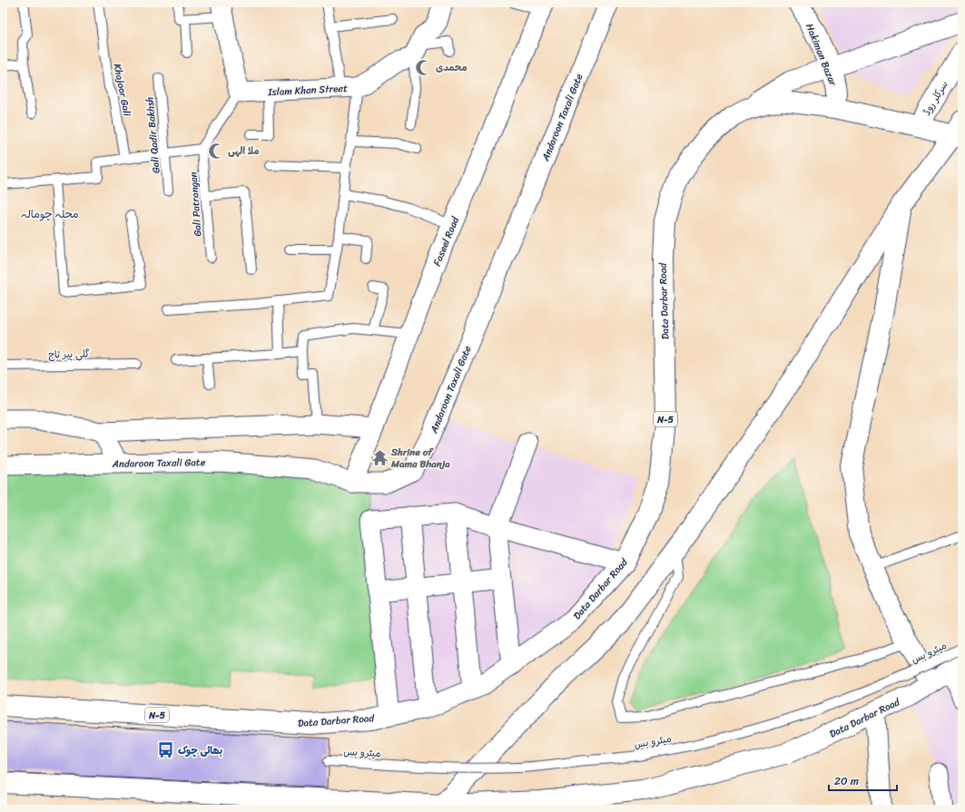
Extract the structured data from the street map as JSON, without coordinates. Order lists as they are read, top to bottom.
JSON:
{
  "streets": {
    "main road": [
      "Hakiman Bazar",
      "سرکلر روڈ",
      "Data Darbar Road",
      "N-5"
    ],
    "street": ["Islam Khan Street", "Andaroon Taxali Gate", "Faseel Road"],
    "lane": [
      "Khajoor Gali",
      "Gali Qadir Bakhsh",
      "Gali Patrangan",
      "گلی پیر تاج",
      "میٹرو بس"
    ]
  },
  "crossings": [
    ["Hakiman Bazar", "Data Darbar Road"],
    ["سرکلر روڈ", "Data Darbar Road"],
    ["سرکلر روڈ", "N-5"],
    ["Andaroon Taxali Gate", "Faseel Road"],
    ["Data Darbar Road", "N-5"]
  ],
  "districts": ["محلہ چومالہ"],
  "places": {
    "mosque": ["محمدی", "ملا الہی"],
    "temple": ["Shrine of Mama Bhanja"],
    "bus stop": ["بھاٹی چوک"]
  },
  "scale_bar": "20 m"
}
